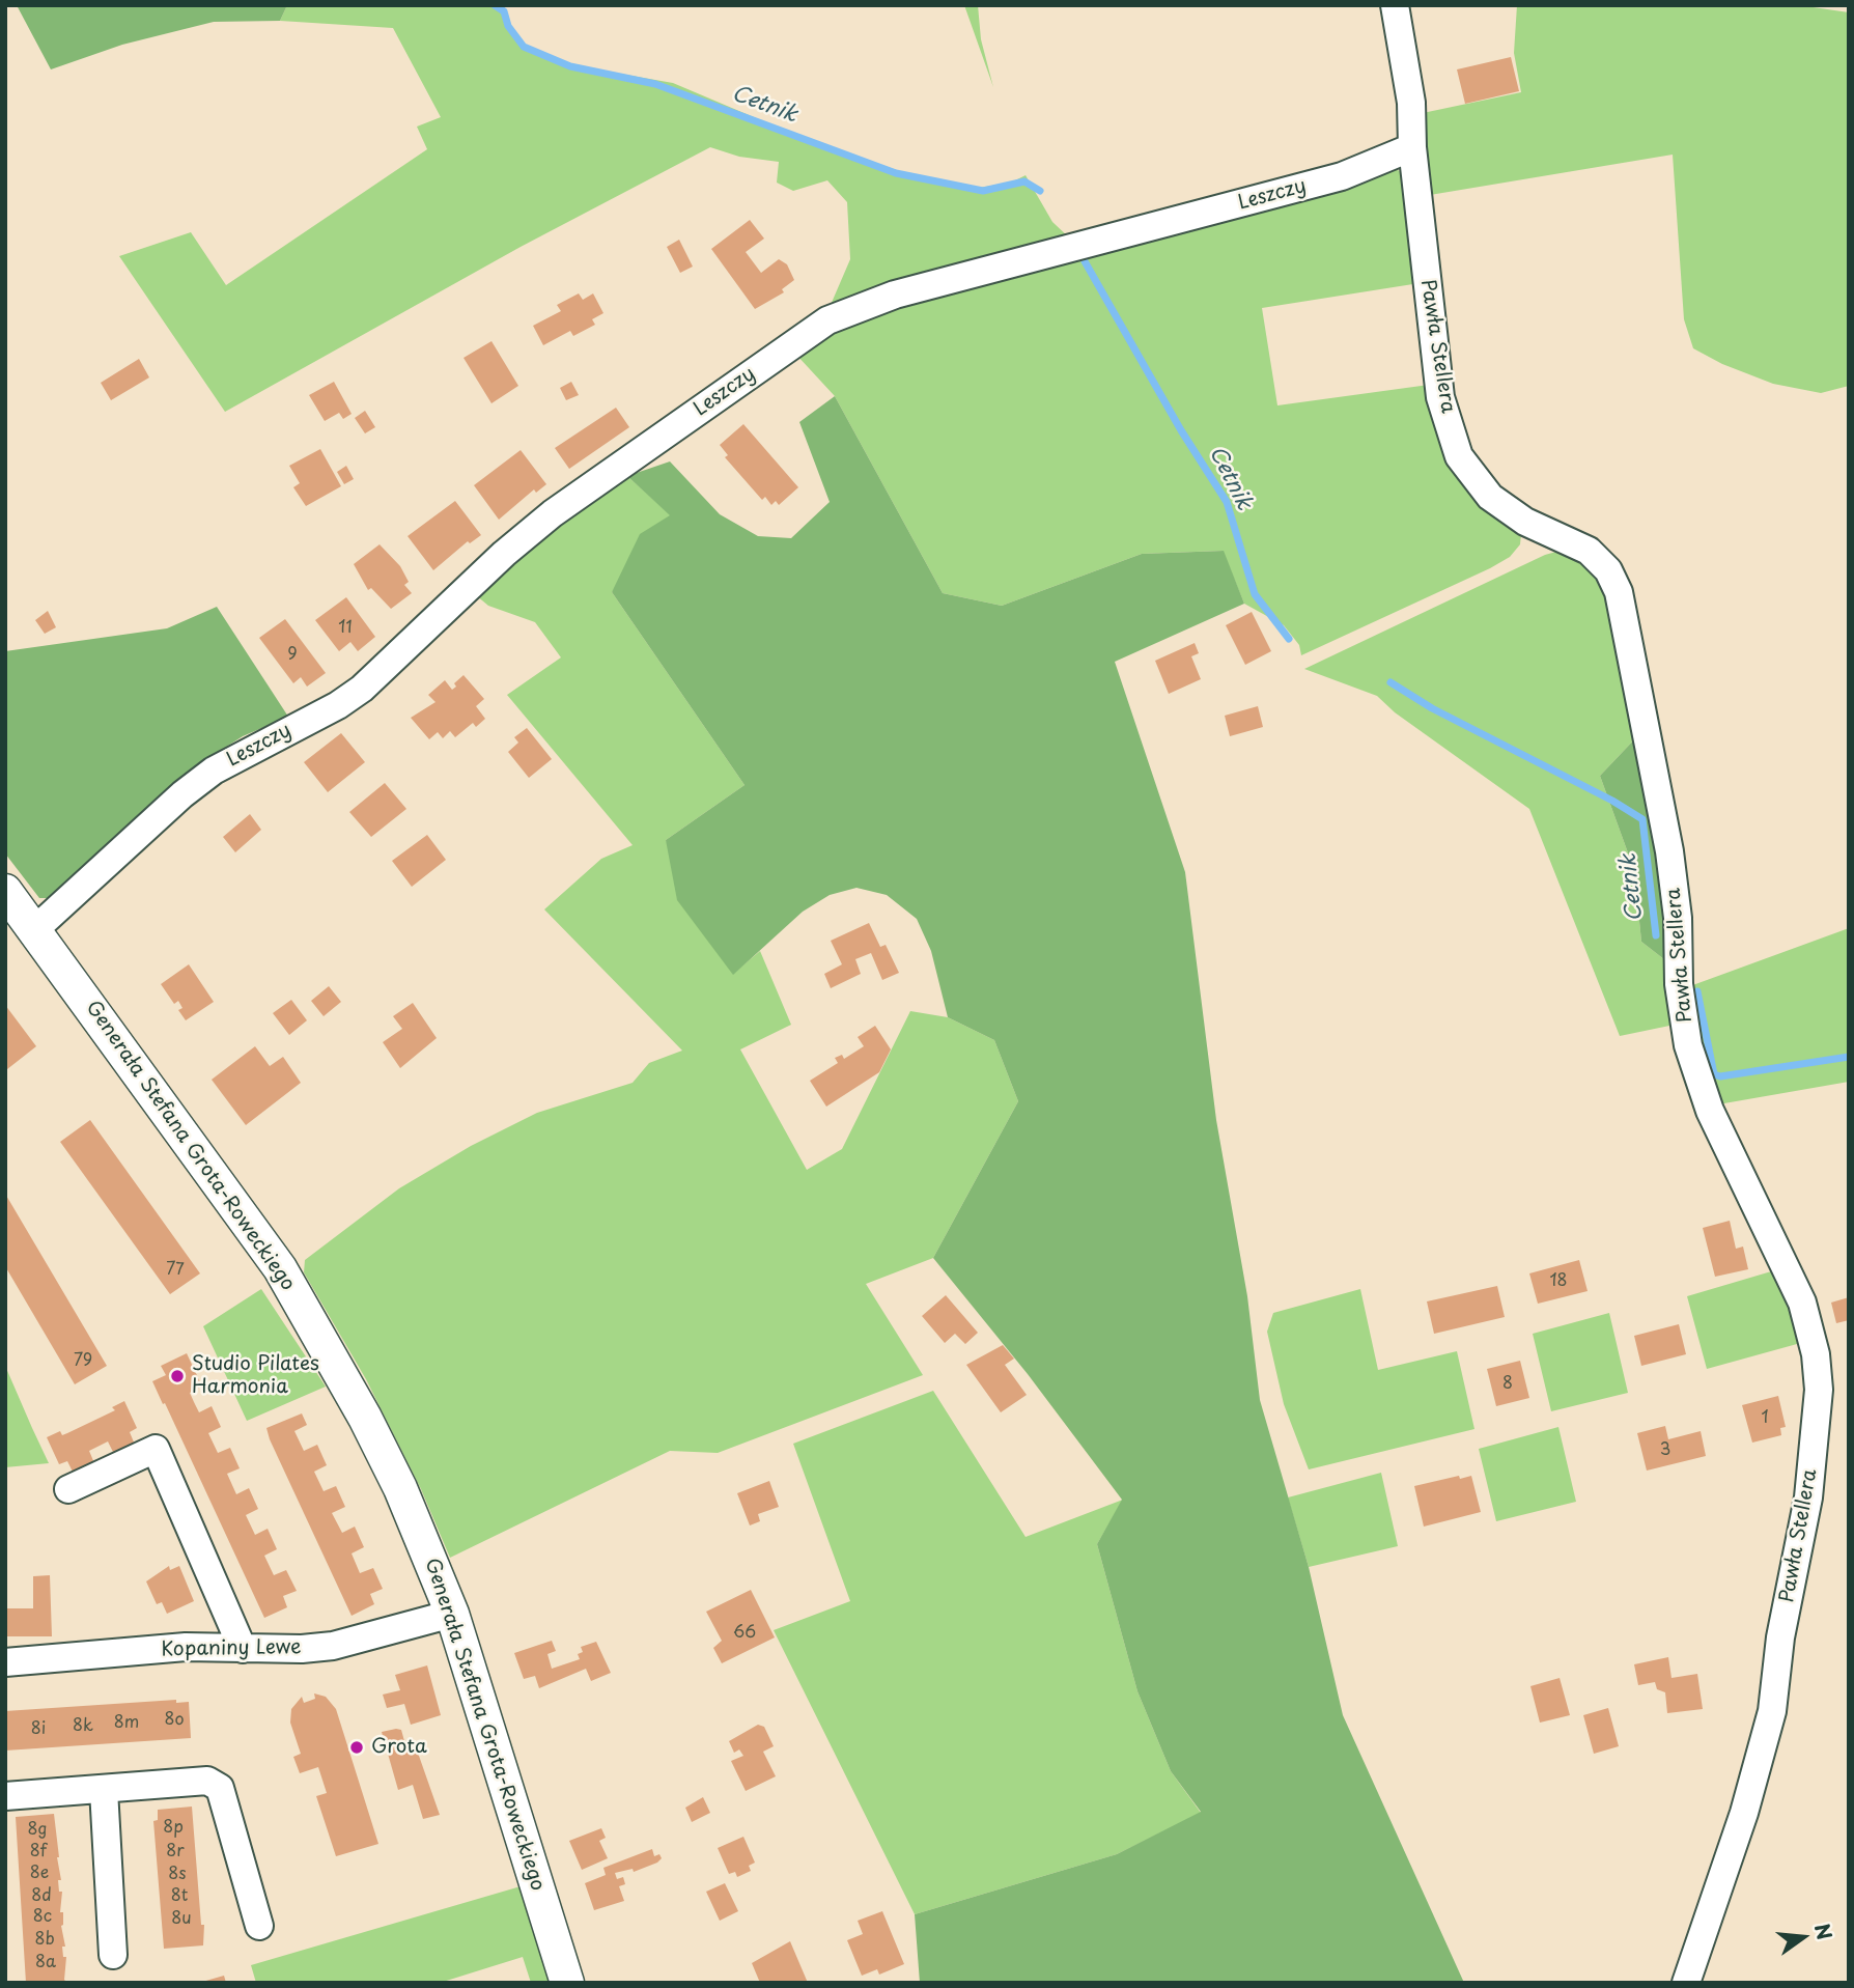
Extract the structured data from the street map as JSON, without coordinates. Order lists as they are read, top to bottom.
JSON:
{
  "streets": {
    "street": [
      "Leszczy",
      "Pawła Stellera",
      "Generała Stefana Grota-Roweckiego",
      "Kopaniny Lewe"
    ]
  },
  "crossings": [
    ["Leszczy", "Pawła Stellera"],
    ["Leszczy", "Generała Stefana Grota-Roweckiego"],
    ["Generała Stefana Grota-Roweckiego", "Kopaniny Lewe"]
  ],
  "water": ["Cetnik"],
  "places": ["Studio Pilates Harmonia", "Grota"],
  "house_numbers": [
    "11",
    "9",
    "77",
    "18",
    "79",
    "8",
    "1",
    "3",
    "66",
    "8o",
    "8m",
    "8k",
    "8i",
    "8p",
    "8g",
    "8f",
    "8r",
    "8e",
    "8s",
    "8d",
    "8t",
    "8c",
    "8u",
    "8b",
    "8a"
  ],
  "north": "right"
}
